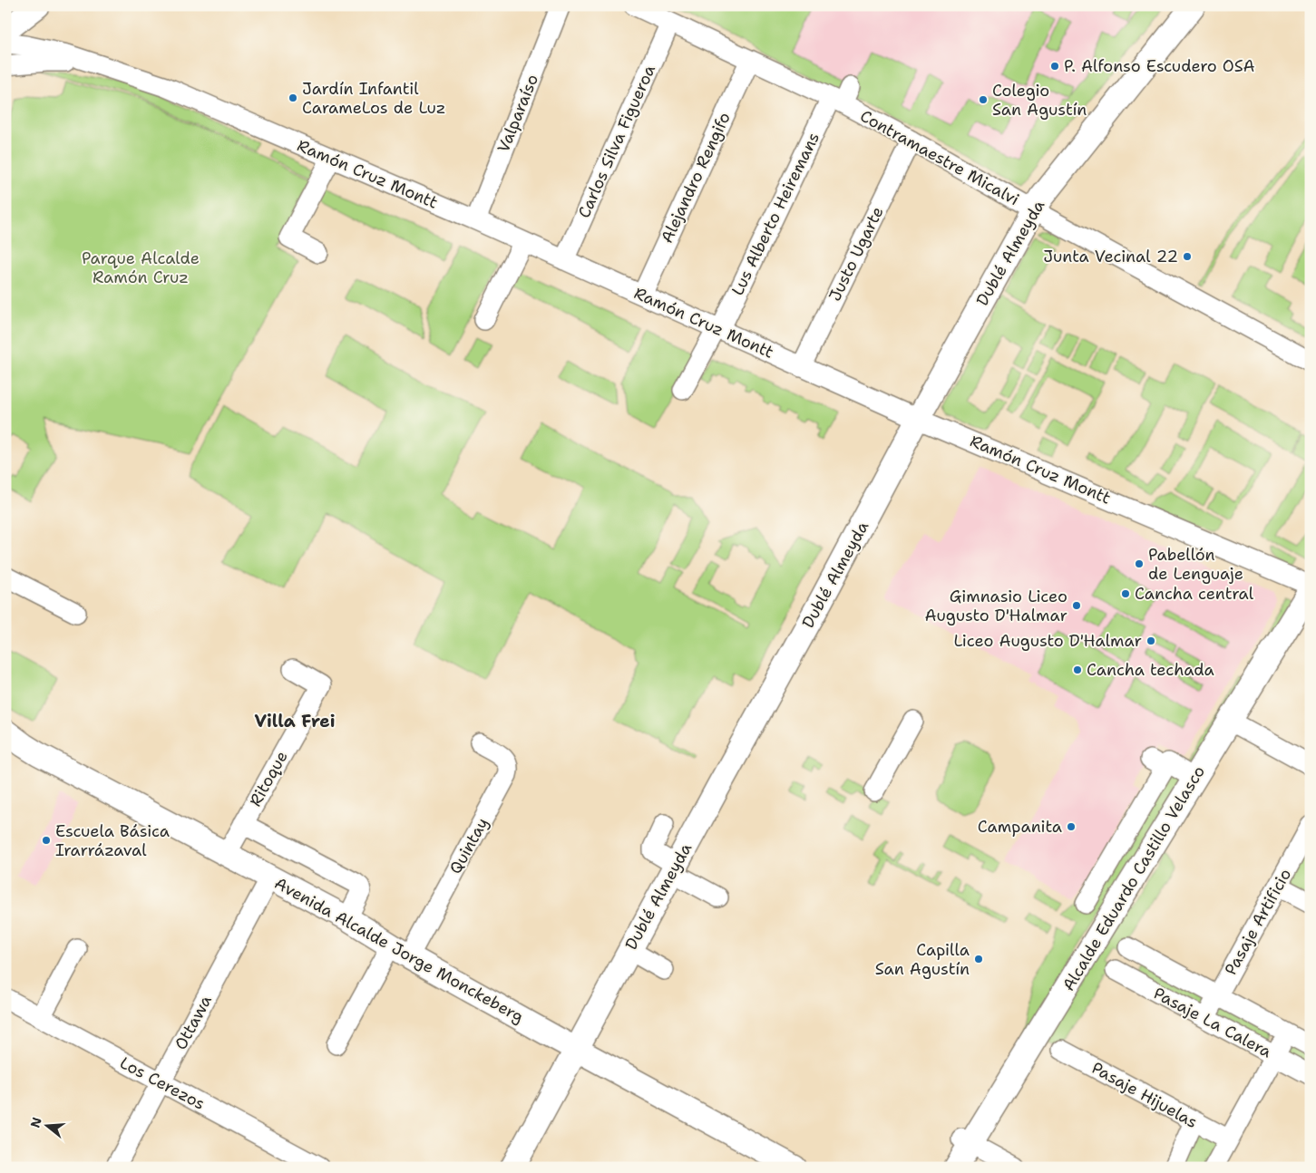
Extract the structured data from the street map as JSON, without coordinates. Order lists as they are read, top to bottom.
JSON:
{
  "streets": {
    "main road": ["Dublé Almeyda", "Alcalde Eduardo Castillo Velasco", "Avenida Alcalde Jorge Monckeberg"],
    "street": [
      "Valparaíso",
      "Carlos Silva Figueroa",
      "Contramaestre Micalvi",
      "Ramón Cruz Montt",
      "Alejandro Rengifo",
      "Lus Alberto Heiremans",
      "Justo Ugarte",
      "Ritoque",
      "Quintay",
      "Pasaje Artificio",
      "Ottawa",
      "Pasaje La Calera",
      "Los Cerezos",
      "Pasaje Hijuelas"
    ]
  },
  "crossings": [
    ["Valparaíso", "Ramón Cruz Montt"],
    ["Carlos Silva Figueroa", "Contramaestre Micalvi"],
    ["Carlos Silva Figueroa", "Ramón Cruz Montt"],
    ["Contramaestre Micalvi", "Alejandro Rengifo"],
    ["Contramaestre Micalvi", "Lus Alberto Heiremans"],
    ["Contramaestre Micalvi", "Dublé Almeyda"],
    ["Contramaestre Micalvi", "Justo Ugarte"],
    ["Ramón Cruz Montt", "Alejandro Rengifo"],
    ["Ramón Cruz Montt", "Lus Alberto Heiremans"],
    ["Ramón Cruz Montt", "Dublé Almeyda"],
    ["Ramón Cruz Montt", "Justo Ugarte"],
    ["Ramón Cruz Montt", "Alcalde Eduardo Castillo Velasco"],
    ["Dublé Almeyda", "Avenida Alcalde Jorge Monckeberg"],
    ["Ritoque", "Avenida Alcalde Jorge Monckeberg"],
    ["Quintay", "Avenida Alcalde Jorge Monckeberg"],
    ["Pasaje Artificio", "Pasaje La Calera"],
    ["Avenida Alcalde Jorge Monckeberg", "Ottawa"],
    ["Ottawa", "Los Cerezos"]
  ],
  "districts": ["Villa Frei"],
  "parks": ["Parque Alcalde Ramón Cruz"],
  "places": [
    "P. Alfonso Escudero OSA",
    "Jardín Infantil CarameLos de Luz",
    "Colegio San Agustín",
    "Junta Vecinal 22",
    "Pabellón de Lenguaje",
    "Cancha central",
    "Gimnasio Liceo Augusto D'Halmar",
    "Liceo Augusto D'Halmar",
    "Cancha techada",
    "Campanita",
    "Escuela Básica Irarrázaval",
    "Capilla San Agustín"
  ],
  "north": "left"
}
